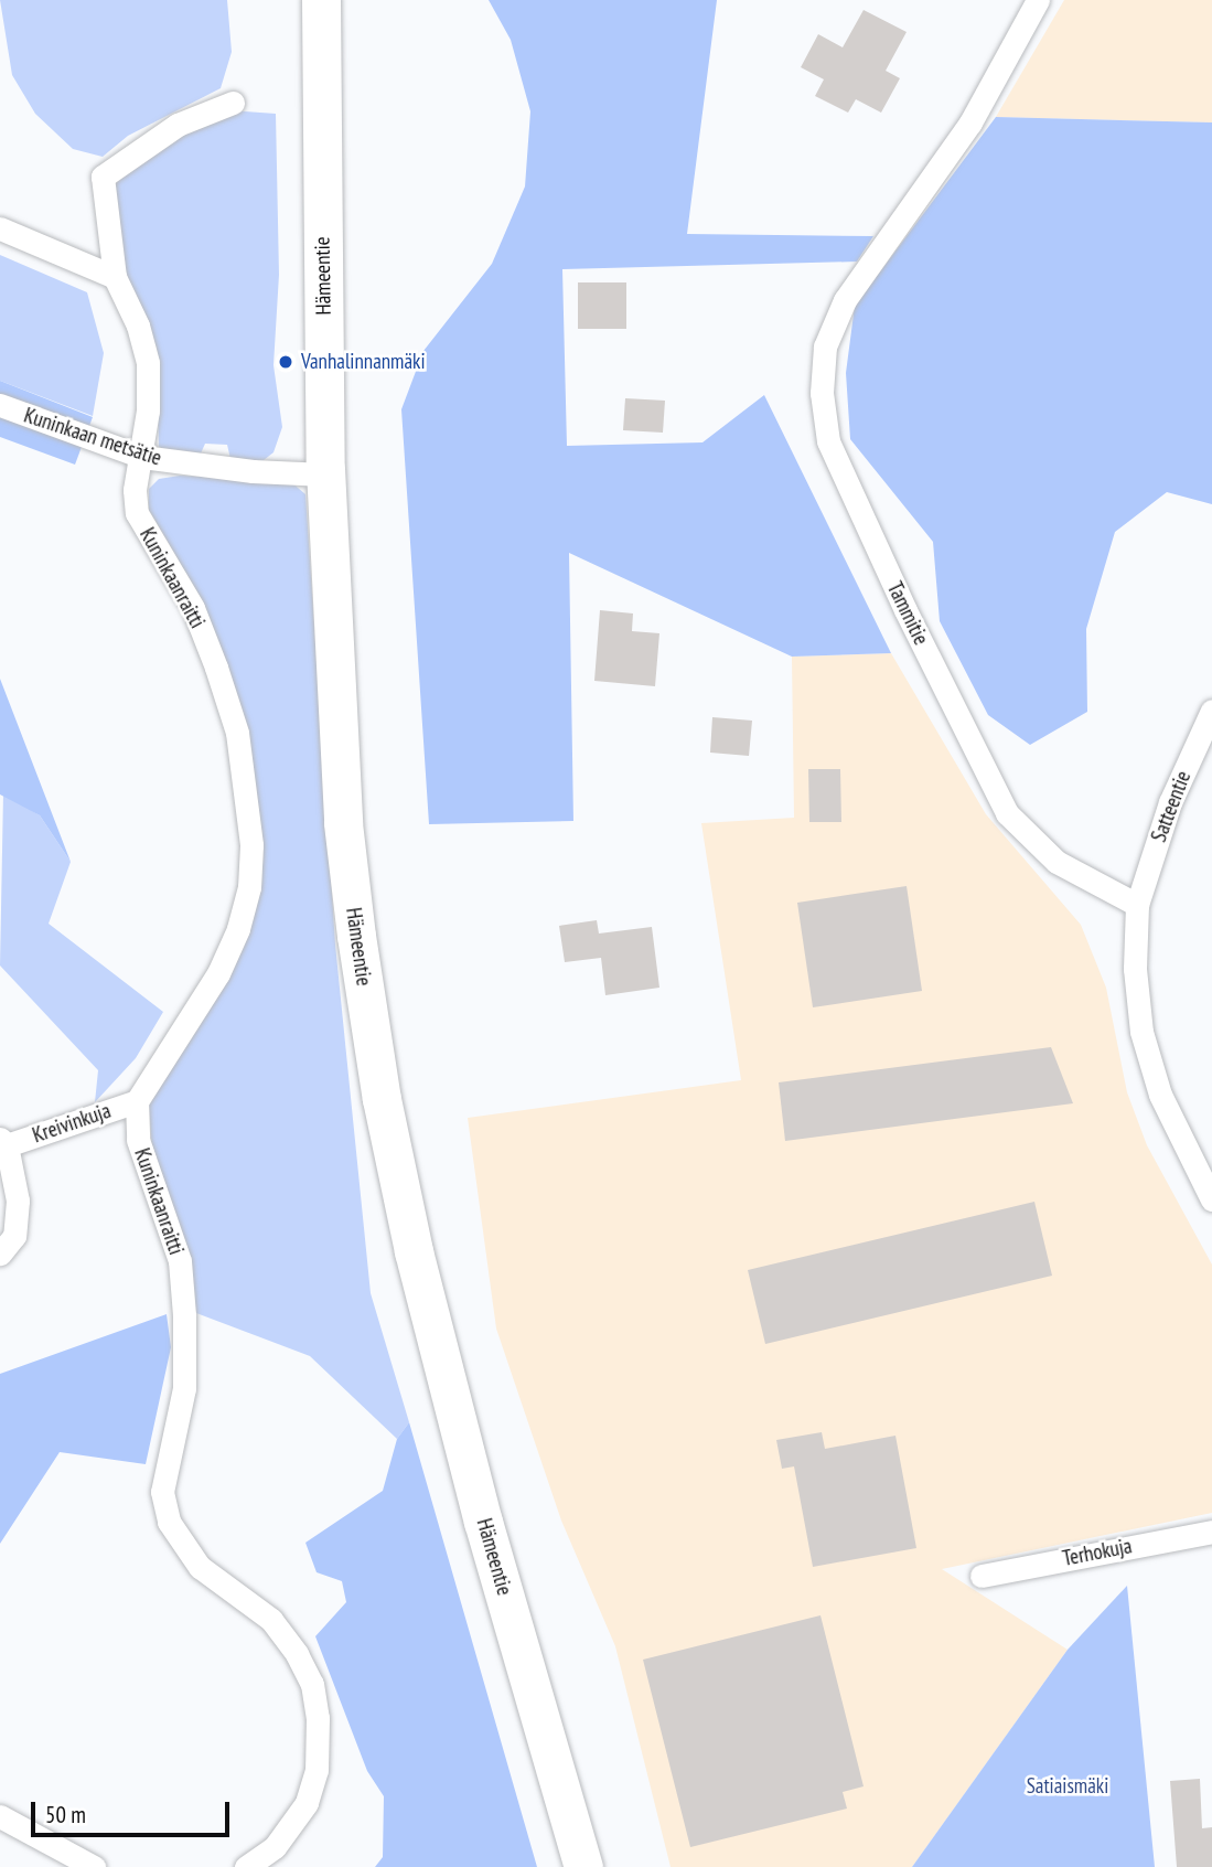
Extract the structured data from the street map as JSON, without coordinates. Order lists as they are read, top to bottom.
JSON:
{
  "streets": {
    "highway": ["Hämeentie"],
    "street": [
      "Kuninkaan metsätie",
      "Kuninkaanraitti",
      "Tammitie",
      "Satteentie",
      "Kreivinkuja",
      "Terhokuja"
    ]
  },
  "crossings": [
    ["Hämeentie", "Kuninkaan metsätie"],
    ["Kuninkaan metsätie", "Kuninkaanraitti"],
    ["Kuninkaanraitti", "Kreivinkuja"],
    ["Tammitie", "Satteentie"]
  ],
  "parks": ["Satiaismäki"],
  "places": ["Vanhalinnanmäki"],
  "scale_bar": "50 m"
}
